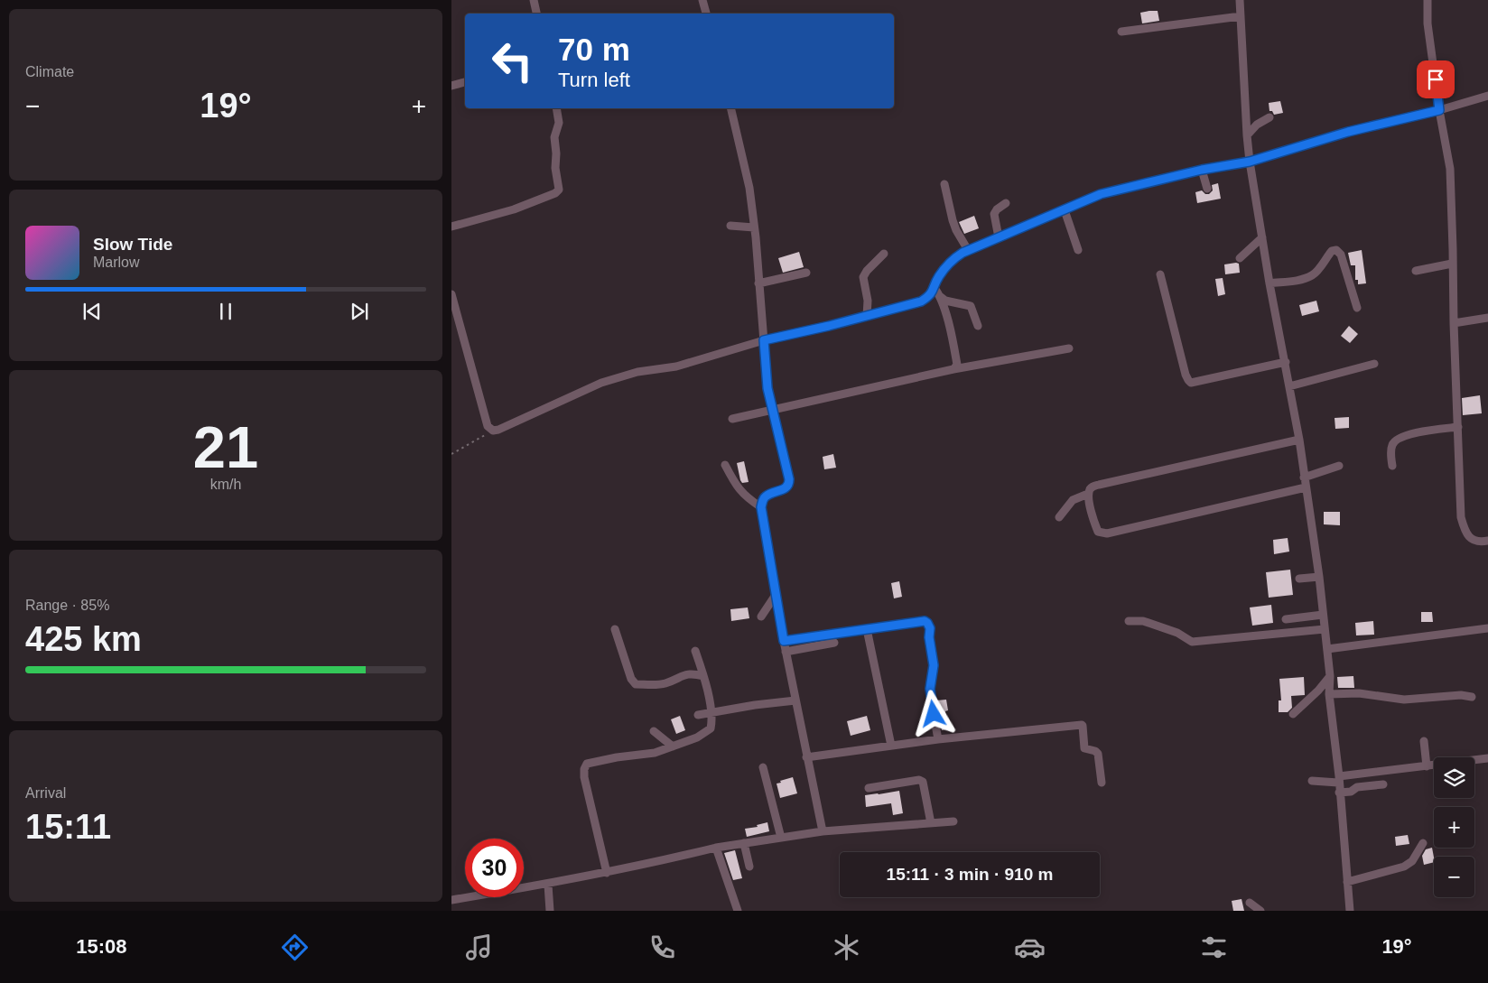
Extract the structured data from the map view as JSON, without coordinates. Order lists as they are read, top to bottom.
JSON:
{
  "page": {
    "tile": [
      "Climate",
      ["21", "km/h"],
      ["Range · 85%", "425 km"],
      ["Arrival", "15:11"]
    ],
    "turn": ["70 m", "Turn left"],
    "heat": ["−", "19°", "+"],
    "song": ["Slow Tide", "Marlow"],
    "map_buttons": ["+", "−"],
    "limit": "30",
    "trip": "15:11 · 3 min · 910 m",
    "tabs": ["15:08", "19°"]
  }
}
